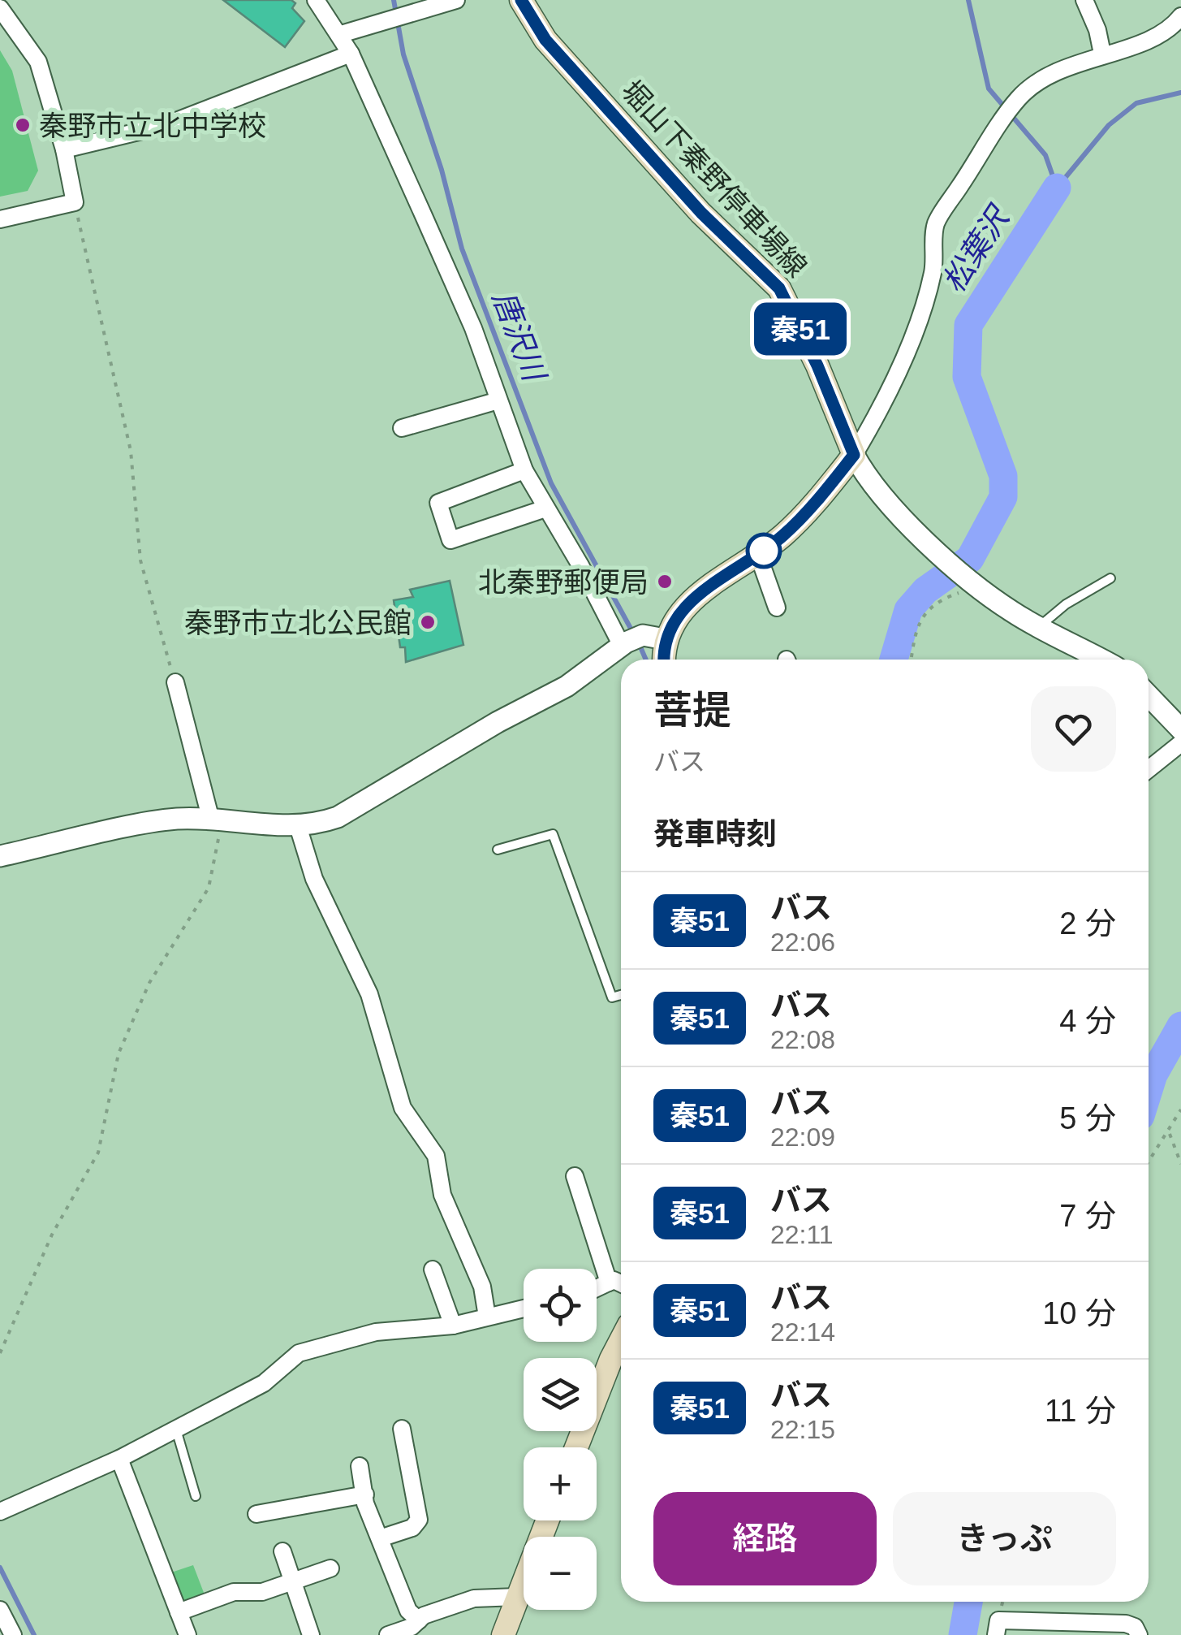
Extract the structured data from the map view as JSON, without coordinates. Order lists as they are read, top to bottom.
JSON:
{
  "streets": {
    "main road": ["堀山下秦野停車場線"]
  },
  "water": ["松葉沢", "唐沢川"],
  "places": ["秦野市立北中学校", "北秦野郵便局", "秦野市立北公民館"],
  "lines": ["bus line 秦51"],
  "page": {
    "on_map": "秦51",
    "heading": [
      ["菩提", "バス"],
      "発車時刻"
    ],
    "list": [
      {
        "mark": "秦51",
        "name": "バス",
        "note": "22:06",
        "value": "2 分"
      },
      {
        "mark": "秦51",
        "name": "バス",
        "note": "22:08",
        "value": "4 分"
      },
      {
        "mark": "秦51",
        "name": "バス",
        "note": "22:09",
        "value": "5 分"
      },
      {
        "mark": "秦51",
        "name": "バス",
        "note": "22:11",
        "value": "7 分"
      },
      {
        "mark": "秦51",
        "name": "バス",
        "note": "22:14",
        "value": "10 分"
      },
      {
        "mark": "秦51",
        "name": "バス",
        "note": "22:15",
        "value": "11 分"
      }
    ],
    "map_buttons": ["+", "−"],
    "buttons": ["経路", "きっぷ"]
  }
}
